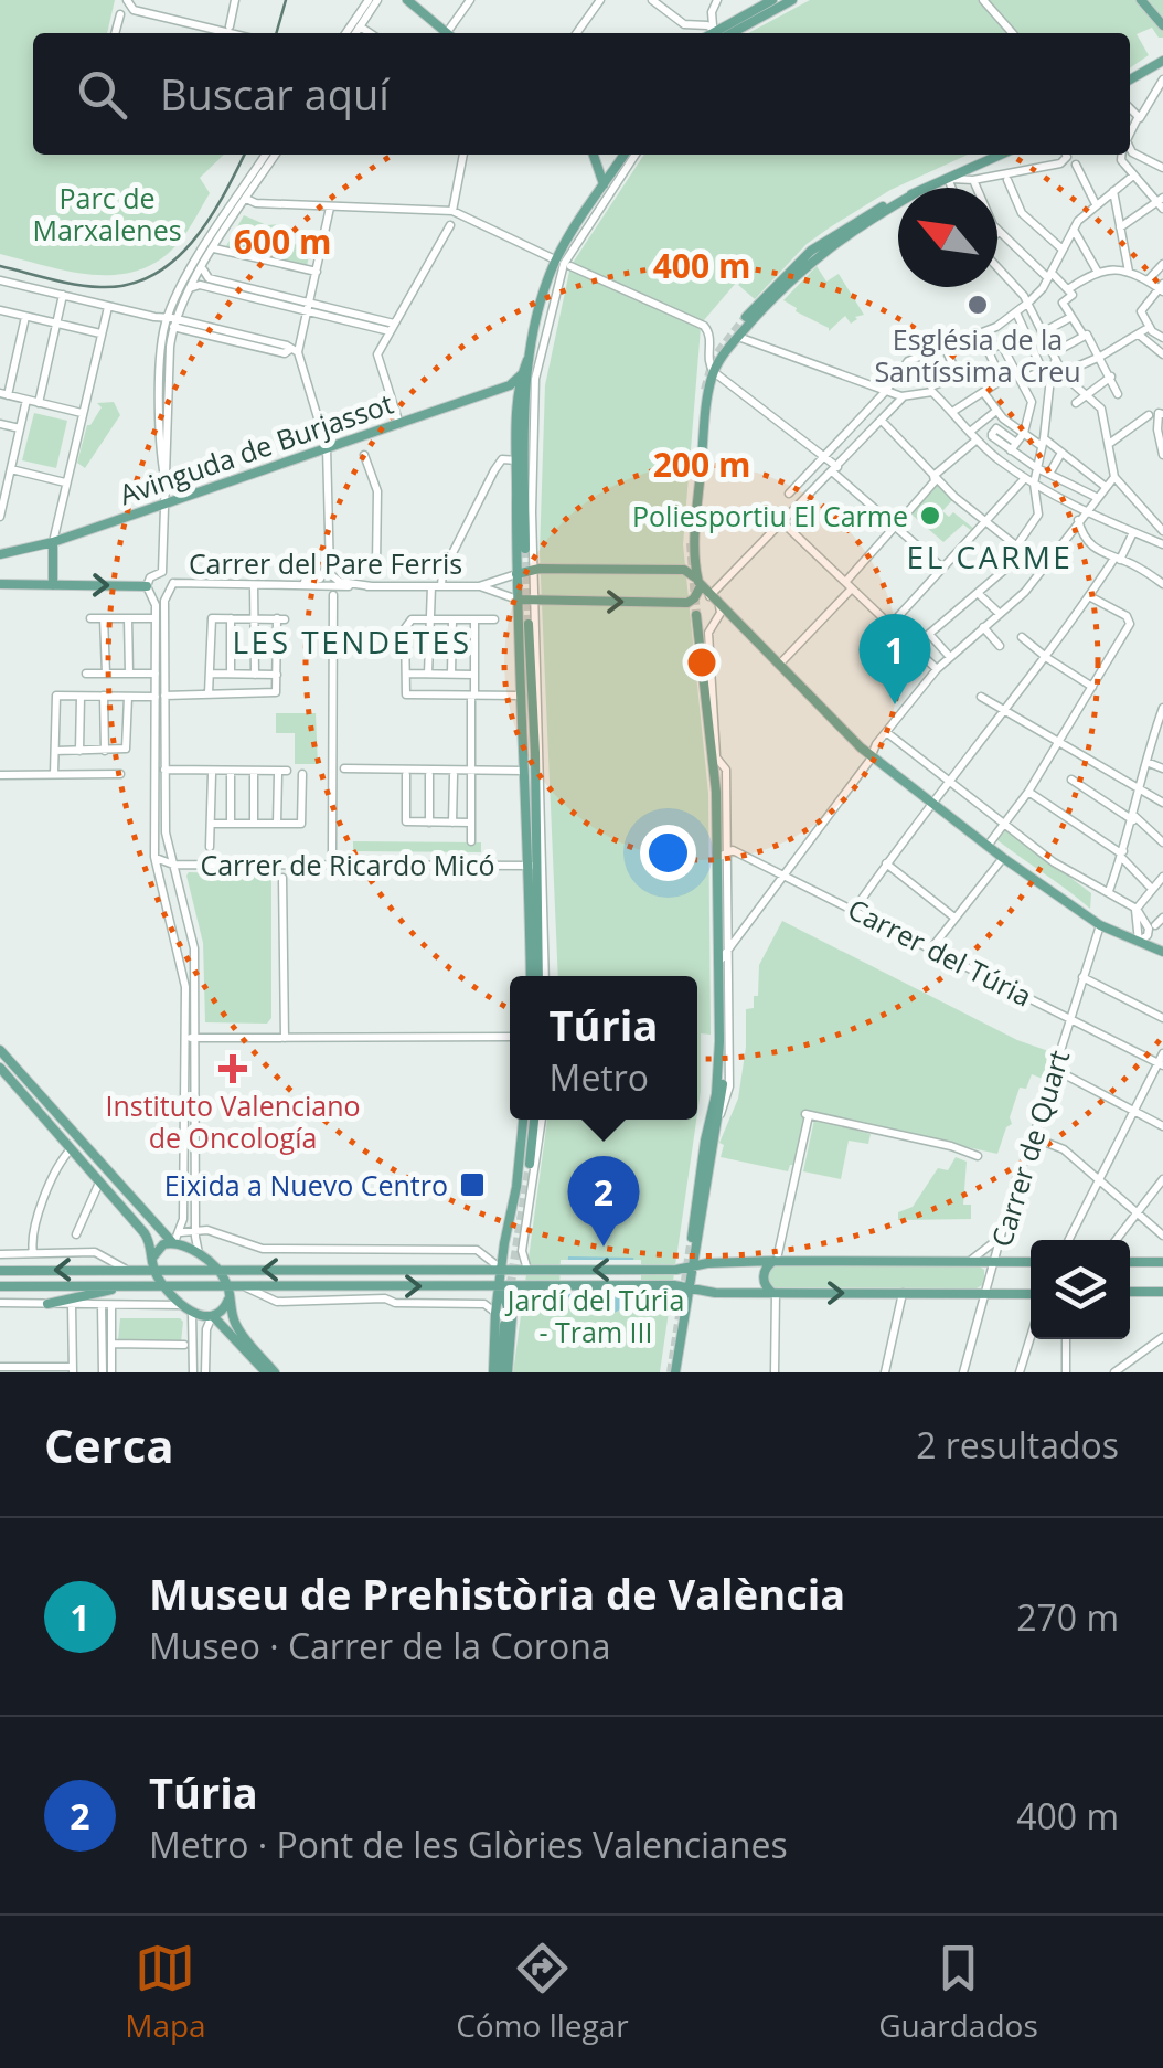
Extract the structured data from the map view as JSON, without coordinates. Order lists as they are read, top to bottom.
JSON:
{
  "streets": {
    "main road": ["Avinguda de Burjassot"],
    "street": [
      "Carrer del Pare Ferris",
      "Carrer de Ricardo Micó",
      "Carrer del Túria",
      "Carrer de Quart"
    ]
  },
  "crossings": [
    ["Carrer del Túria", "Carrer de Quart"]
  ],
  "districts": ["EL CARME", "LES TENDETES"],
  "parks": ["Parc de Marxalenes", "Jardí del Túria - Tram III"],
  "places": {
    "other": ["Església de la Santíssima Creu", "Poliesportiu El Carme"],
    "health": ["Instituto Valenciano de Oncología"],
    "transit": ["Eixida a Nuevo Centro"]
  },
  "north": "top left",
  "page": {
    "search": "Buscar aquí",
    "pins": ["1", "2"],
    "popup": ["Túria", "Metro"],
    "heading": ["Cerca", "2 resultados"],
    "list": [
      {
        "mark": "1",
        "name": "Museu de Prehistòria de València",
        "note": "Museo · Carrer de la Corona",
        "value": "270 m"
      },
      {
        "mark": "2",
        "name": "Túria",
        "note": "Metro · Pont de les Glòries Valencianes",
        "value": "400 m"
      }
    ],
    "nav": ["Mapa", "Cómo llegar", "Guardados"]
  },
  "rings": ["600 m", "400 m", "200 m"]
}
